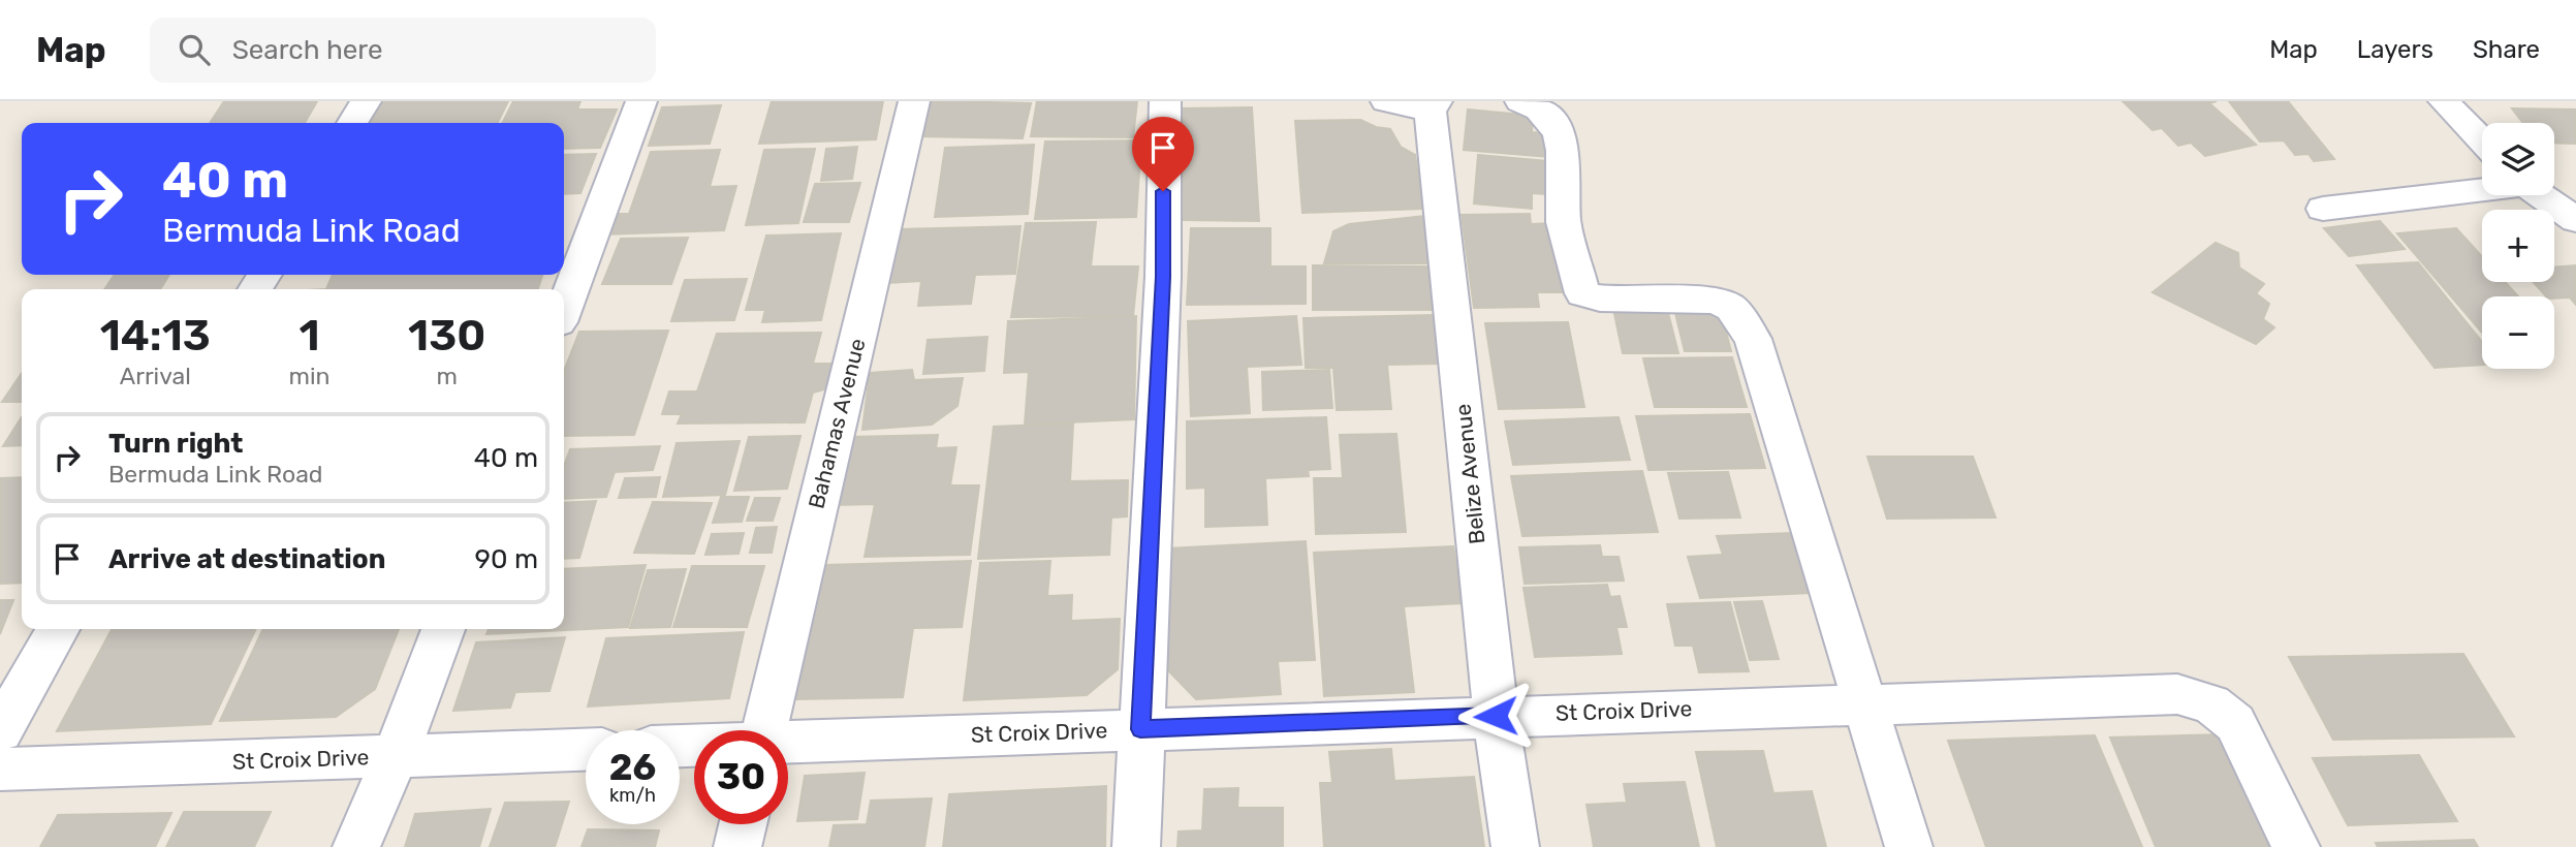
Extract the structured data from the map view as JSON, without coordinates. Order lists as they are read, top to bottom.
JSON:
{
  "streets": {
    "street": ["Bahamas Avenue", "Belize Avenue", "St Croix Drive"]
  },
  "crossings": [
    ["Belize Avenue", "St Croix Drive"]
  ],
  "page": {
    "header": "Map",
    "search": "Search here",
    "nav": ["Map", "Layers", "Share"],
    "map_buttons": ["+", "−"],
    "turn": ["40 m", "Bermuda Link Road"],
    "eta": [
      "14:13",
      "Arrival",
      "1",
      "min",
      "130",
      "m"
    ],
    "list": [
      {
        "name": "Turn right",
        "note": "Bermuda Link Road",
        "value": "40 m"
      },
      {
        "name": "Arrive at destination",
        "value": "90 m"
      }
    ],
    "speed": "26 km/h",
    "limit": "30"
  }
}
